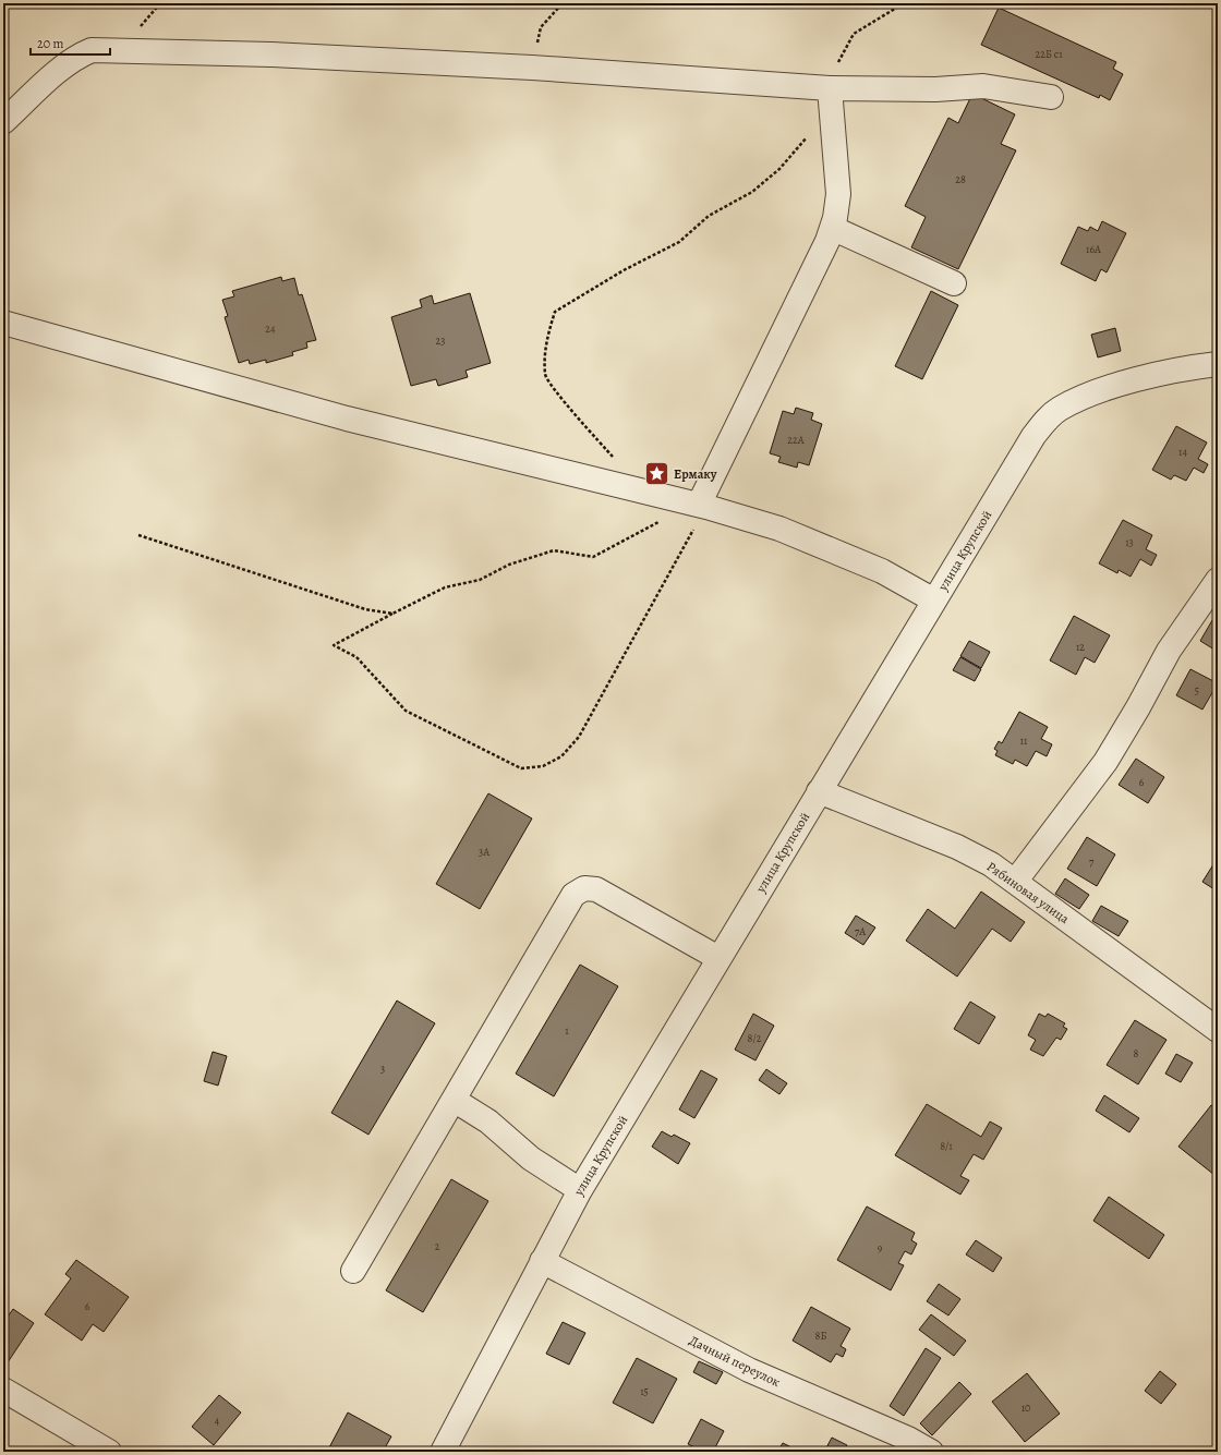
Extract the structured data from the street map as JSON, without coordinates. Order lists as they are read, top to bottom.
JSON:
{
  "streets": {
    "street": ["улица Крупской", "Рябиновая улица", "Дачный переулок"]
  },
  "crossings": [
    ["улица Крупской", "Рябиновая улица"],
    ["улица Крупской", "Дачный переулок"]
  ],
  "places": {
    "place": ["Ермаку"]
  },
  "house_numbers": [
    "22Б с1",
    "28",
    "16А",
    "24",
    "23",
    "22А",
    "14",
    "13",
    "12",
    "5",
    "11",
    "6",
    "3А",
    "7",
    "7А",
    "1",
    "8/2",
    "8",
    "3",
    "8/1",
    "2",
    "9",
    "6",
    "8Б",
    "15",
    "10",
    "4"
  ],
  "scale_bar": "20 m"
}
